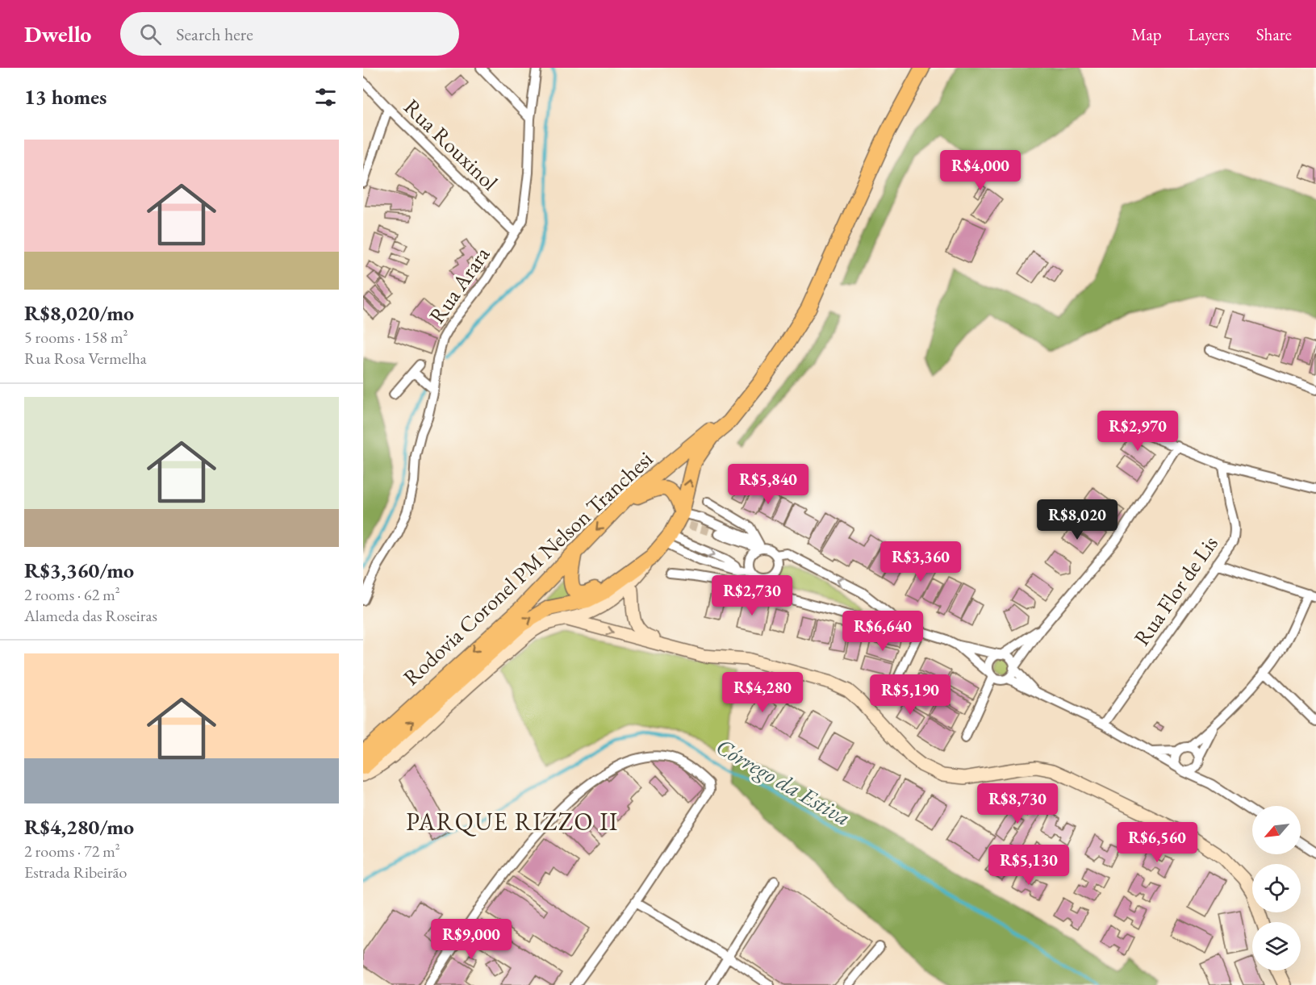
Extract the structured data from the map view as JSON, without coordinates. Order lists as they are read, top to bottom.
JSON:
{
  "streets": {
    "highway": ["Rodovia Coronel PM Nelson Tranchesi"],
    "street": ["Rua Rouxinol", "Rua Arara", "Rua Flor de Lis"]
  },
  "crossings": [
    ["Rua Rouxinol", "Rua Arara"]
  ],
  "districts": ["PARQUE RIZZO II"],
  "water": ["Córrego da Estiva"],
  "north": "bottom left",
  "page": {
    "header": "Dwello",
    "search": "Search here",
    "nav": ["Map", "Layers", "Share"],
    "heading": "13 homes",
    "list": [
      {
        "name": "R$8,020/mo",
        "note": "5 rooms · 158 m² · Rua Rosa Vermelha"
      },
      {
        "name": "R$3,360/mo",
        "note": "2 rooms · 62 m² · Alameda das Roseiras"
      },
      {
        "name": "R$4,280/mo",
        "note": "2 rooms · 72 m² · Estrada Ribeirão"
      }
    ],
    "price": [
      "R$4,000",
      "R$2,970",
      "R$5,840",
      "R$8,020",
      "R$3,360",
      "R$2,730",
      "R$6,640",
      "R$4,280",
      "R$5,190",
      "R$8,730",
      "R$6,560",
      "R$5,130",
      "R$9,000"
    ]
  }
}
